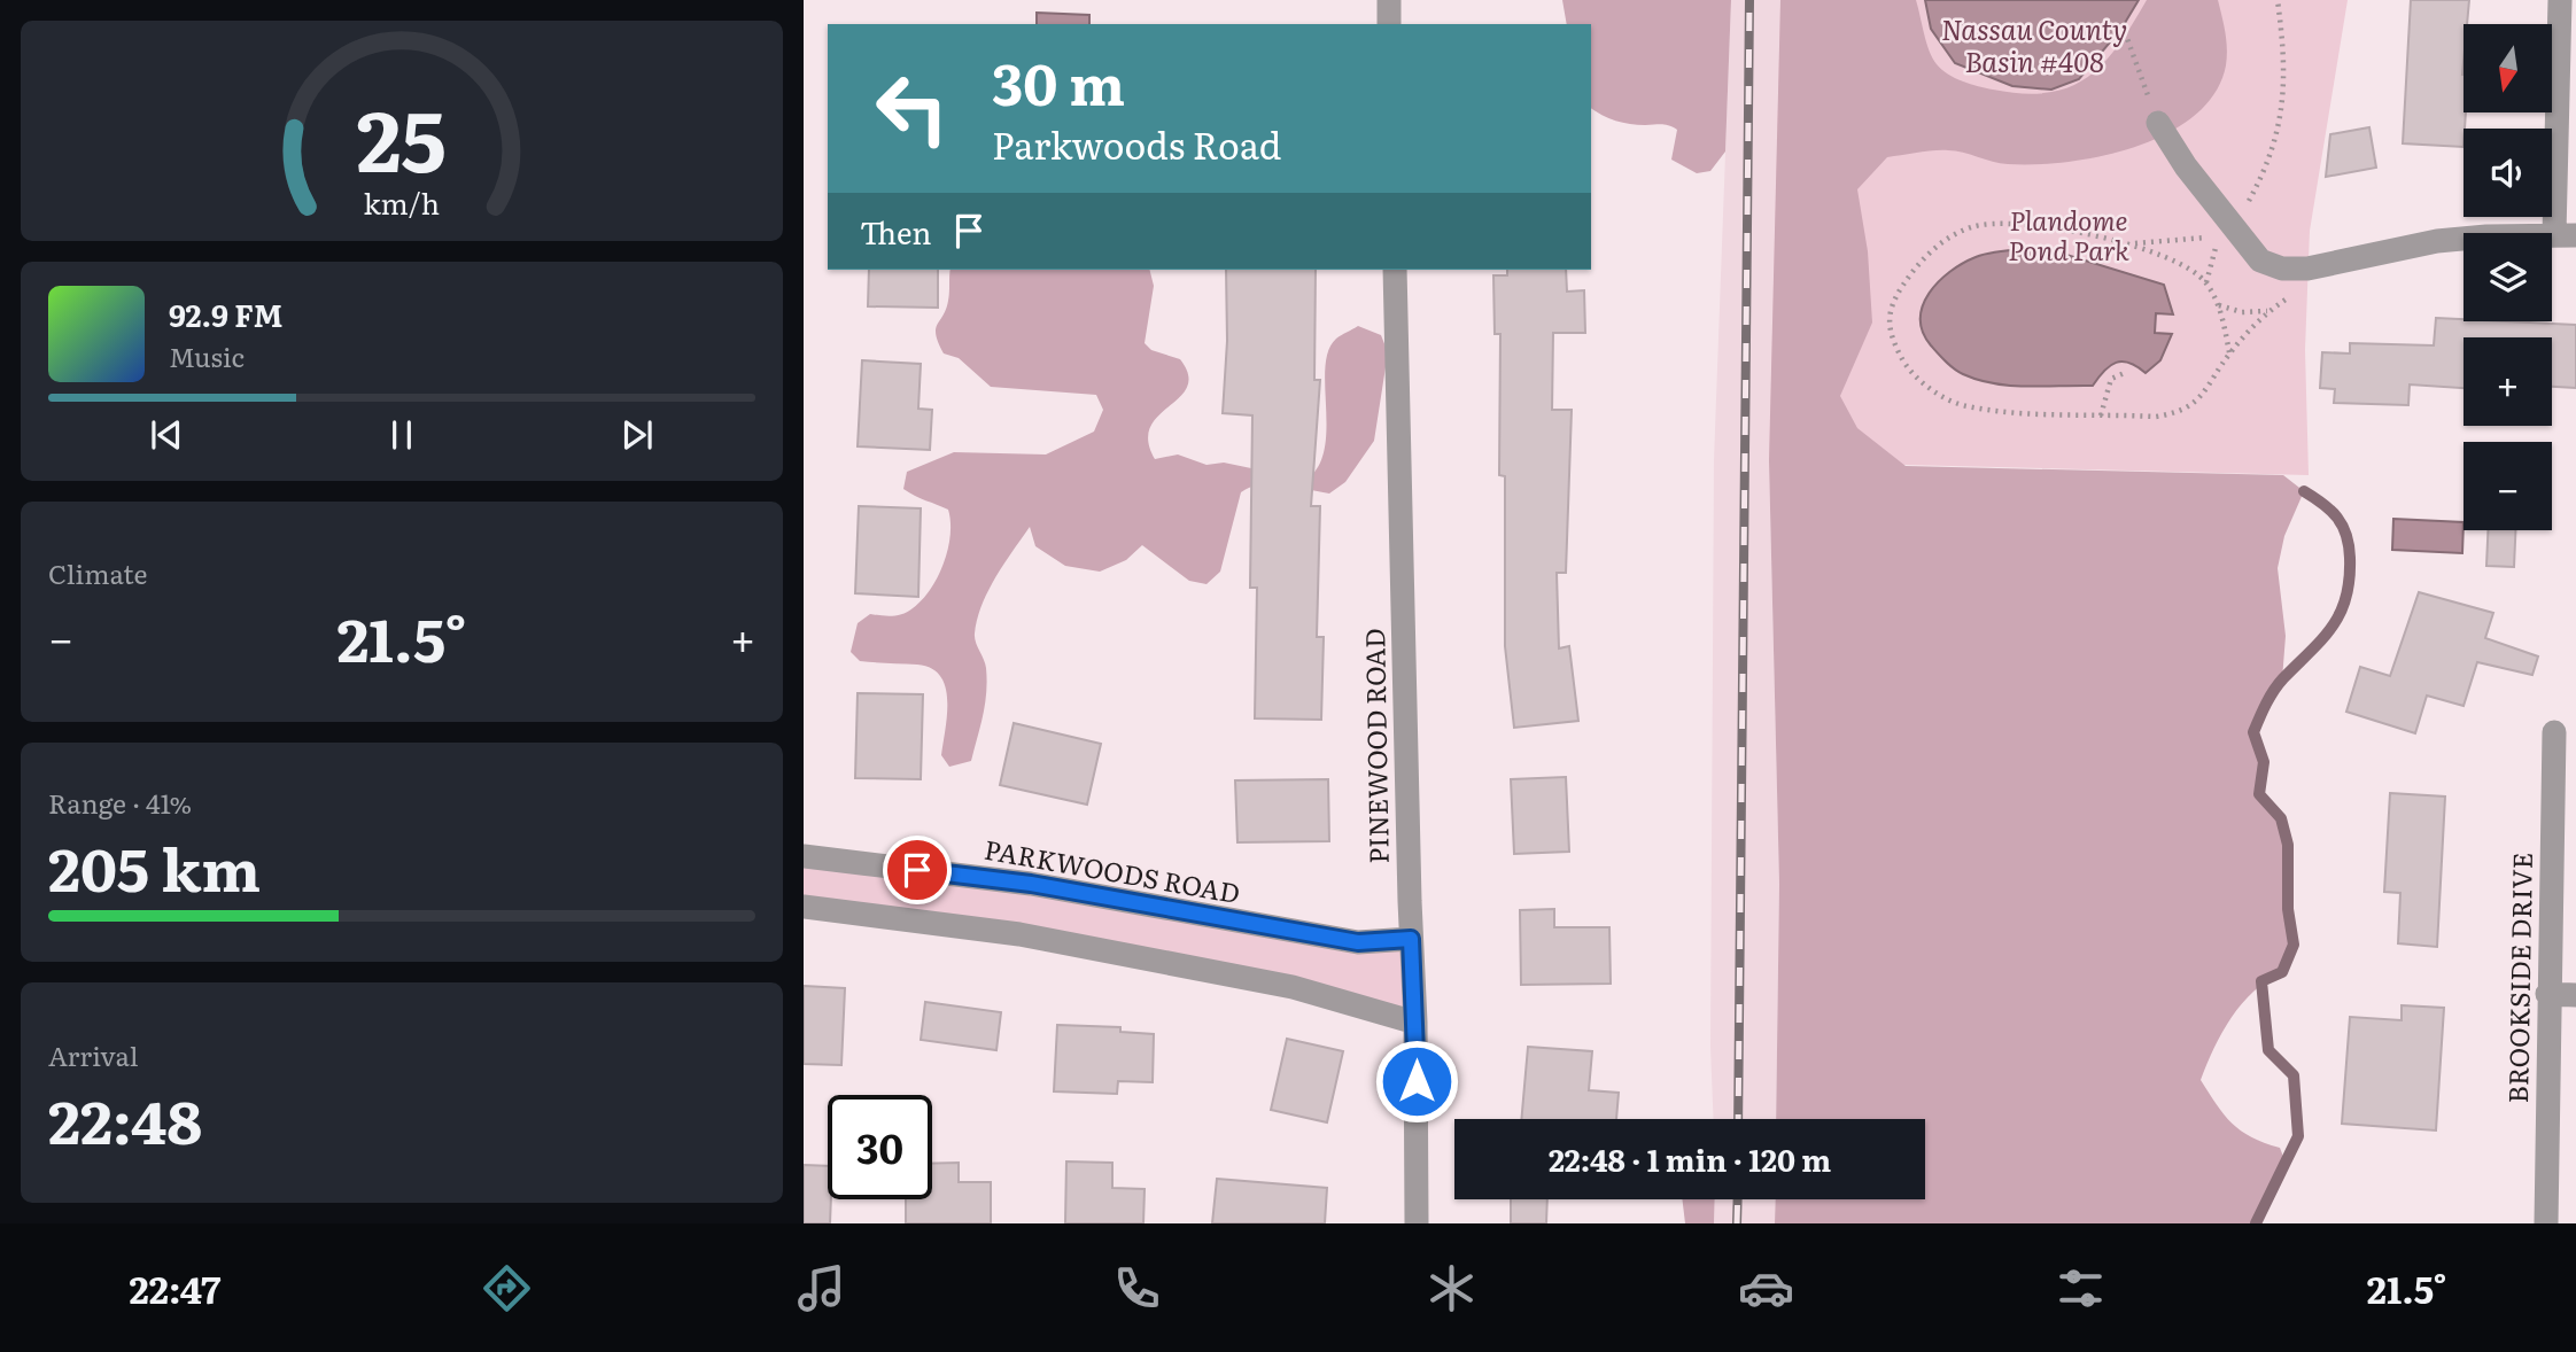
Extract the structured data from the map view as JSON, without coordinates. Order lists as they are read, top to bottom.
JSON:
{
  "streets": {
    "street": ["PINEWOOD ROAD", "PARKWOODS ROAD", "BROOKSIDE DRIVE"]
  },
  "crossings": [
    ["PINEWOOD ROAD", "PARKWOODS ROAD"]
  ],
  "water": ["Nassau County Basin #408"],
  "parks": ["Plandome Pond Park"],
  "north": "bottom",
  "page": {
    "map_buttons": ["+", "−"],
    "turn": ["30 m", "Parkwoods Road"],
    "then": "Then",
    "song": ["92.9 FM", "Music"],
    "tile": [
      "Climate",
      ["Range · 41%", "205 km"],
      ["Arrival", "22:48"]
    ],
    "heat": ["−", "21.5°", "+"],
    "limit": "30",
    "trip": "22:48 · 1 min · 120 m",
    "tabs": ["22:47", "21.5°"],
    "gauge": ["25", "km/h"]
  }
}
